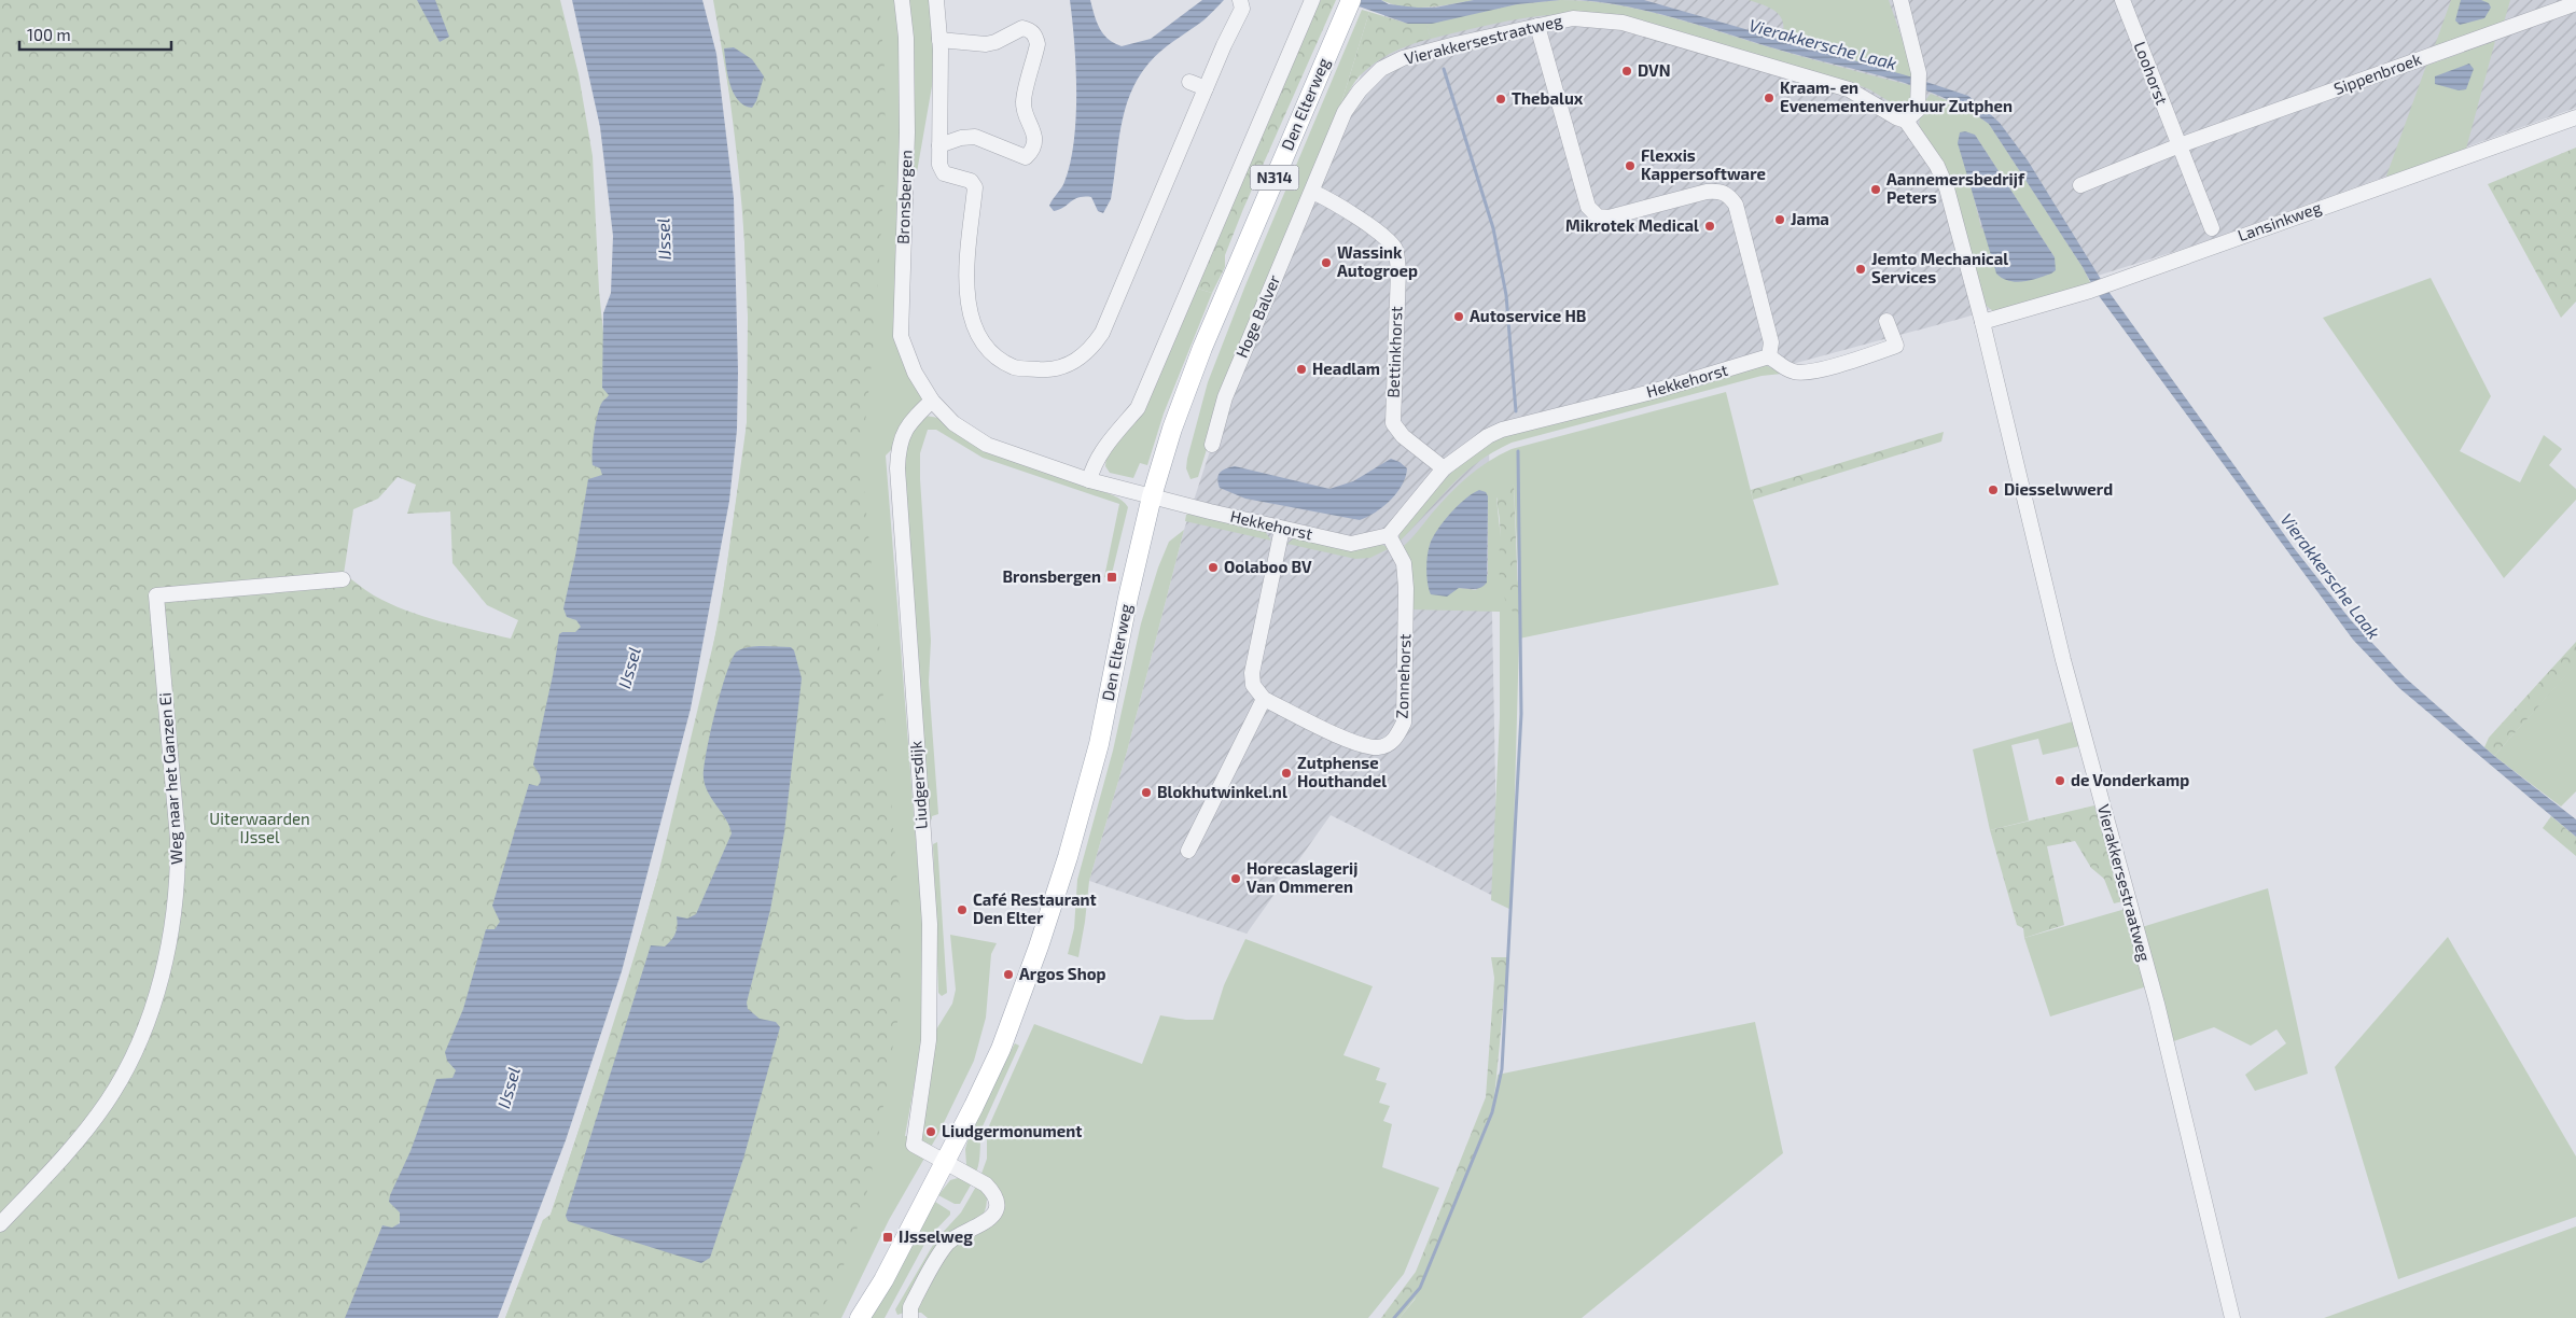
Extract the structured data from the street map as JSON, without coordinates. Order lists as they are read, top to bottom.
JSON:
{
  "streets": {
    "main road": ["Den Elterweg", "N314"],
    "street": [
      "Vierakkersestraatweg",
      "Loohorst",
      "Sippenbroek",
      "Bronsbergen",
      "Lansinkweg",
      "Hoge Balver",
      "Bettinkhorst",
      "Hekkehorst",
      "Zonnehorst",
      "Weg naar het Ganzen Ei",
      "Liudgersdijk"
    ]
  },
  "crossings": [
    ["Vierakkersestraatweg", "Lansinkweg"],
    ["Vierakkersestraatweg", "Hoge Balver"],
    ["Vierakkersestraatweg", "Bettinkhorst"],
    ["Loohorst", "Sippenbroek"],
    ["Den Elterweg", "Bronsbergen"],
    ["Den Elterweg", "Hekkehorst"],
    ["Den Elterweg", "Liudgersdijk"],
    ["Bronsbergen", "Hekkehorst"],
    ["Bronsbergen", "Liudgersdijk"],
    ["Hoge Balver", "Bettinkhorst"],
    ["Bettinkhorst", "Hekkehorst"],
    ["Hekkehorst", "Zonnehorst"]
  ],
  "water": ["Vierakkersche Laak", "IJssel"],
  "parks": ["Uiterwaarden IJssel"],
  "places": {
    "other": [
      "DVN",
      "Kraam- en Evenementenverhuur Zutphen",
      "Thebalux",
      "Flexxis Kappersoftware",
      "Aannemersbedrijf Peters",
      "Jama",
      "Mikrotek Medical",
      "Wassink Autogroep",
      "Jemto Mechanical Services",
      "Autoservice HB",
      "Headlam",
      "Diesselwwerd",
      "Oolaboo BV",
      "Zutphense Houthandel",
      "de Vonderkamp",
      "Blokhutwinkel.nl",
      "Horecaslagerij Van Ommeren",
      "Café Restaurant Den Elter",
      "Argos Shop",
      "Liudgermonument"
    ],
    "transit": ["Bronsbergen", "IJsselweg"]
  },
  "scale_bar": "100 m"
}
